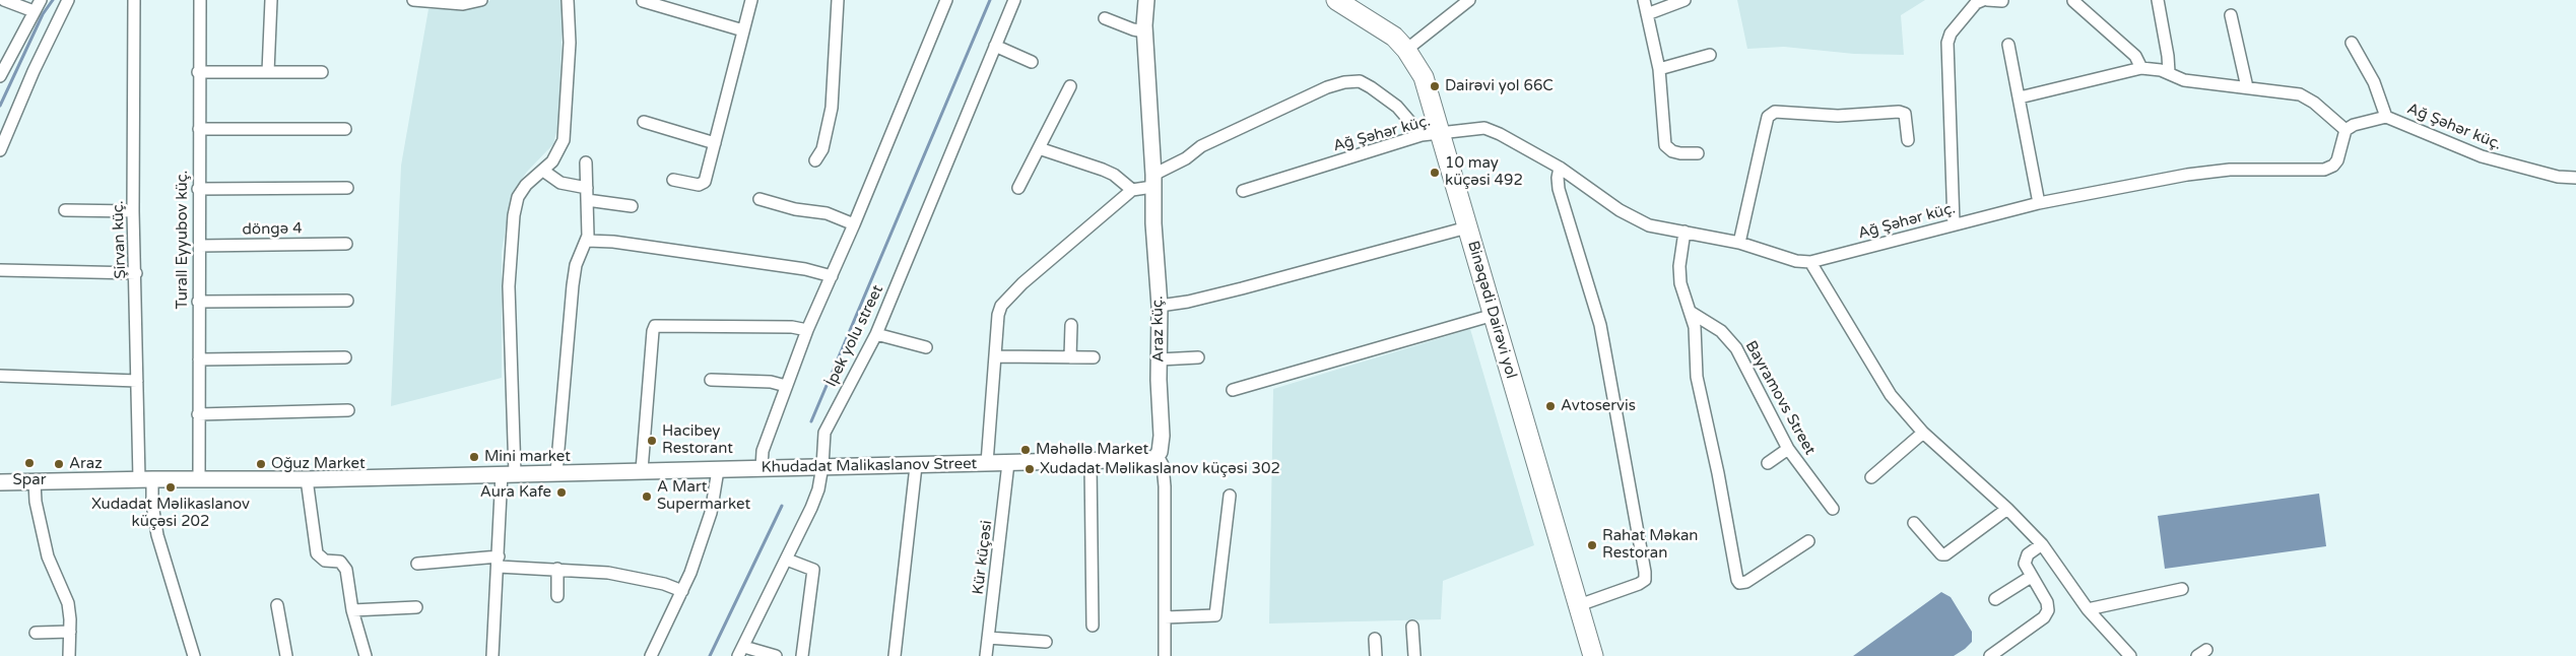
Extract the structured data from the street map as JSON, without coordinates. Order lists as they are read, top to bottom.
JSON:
{
  "streets": {
    "main road": ["Binəqədi Dairəvi yol"],
    "street": [
      "Ağ Şəhər küç.",
      "döngə 4",
      "Şirvan küç.",
      "Turall Eyyubov küç.",
      "Araz küç.",
      "İpek yolu street",
      "Bayramovs Street",
      "Khudadat Malikaslanov Street",
      "Kür küçəsi"
    ]
  },
  "crossings": [
    ["Ağ Şəhər küç.", "Binəqədi Dairəvi yol"],
    ["döngə 4", "Turall Eyyubov küç."],
    ["Şirvan küç.", "Khudadat Malikaslanov Street"],
    ["Turall Eyyubov küç.", "Khudadat Malikaslanov Street"],
    ["Araz küç.", "Khudadat Malikaslanov Street"],
    ["İpek yolu street", "Khudadat Malikaslanov Street"],
    ["Khudadat Malikaslanov Street", "Kür küçəsi"]
  ],
  "places": [
    "Dairəvi yol 66C",
    "10 may küçəsi 492",
    "Avtoservis",
    "Hacibey Restorant",
    "Məhəllə Market",
    "Mini market",
    "Spar",
    "Araz",
    "Oğuz Market",
    "Xudadat Məlikaslanov küçəsi 302",
    "Xudadat Məlikaslanov küçəsi 202",
    "Aura Kafe",
    "A Mart Supermarket",
    "Rahat Məkan Restoran"
  ]
}
